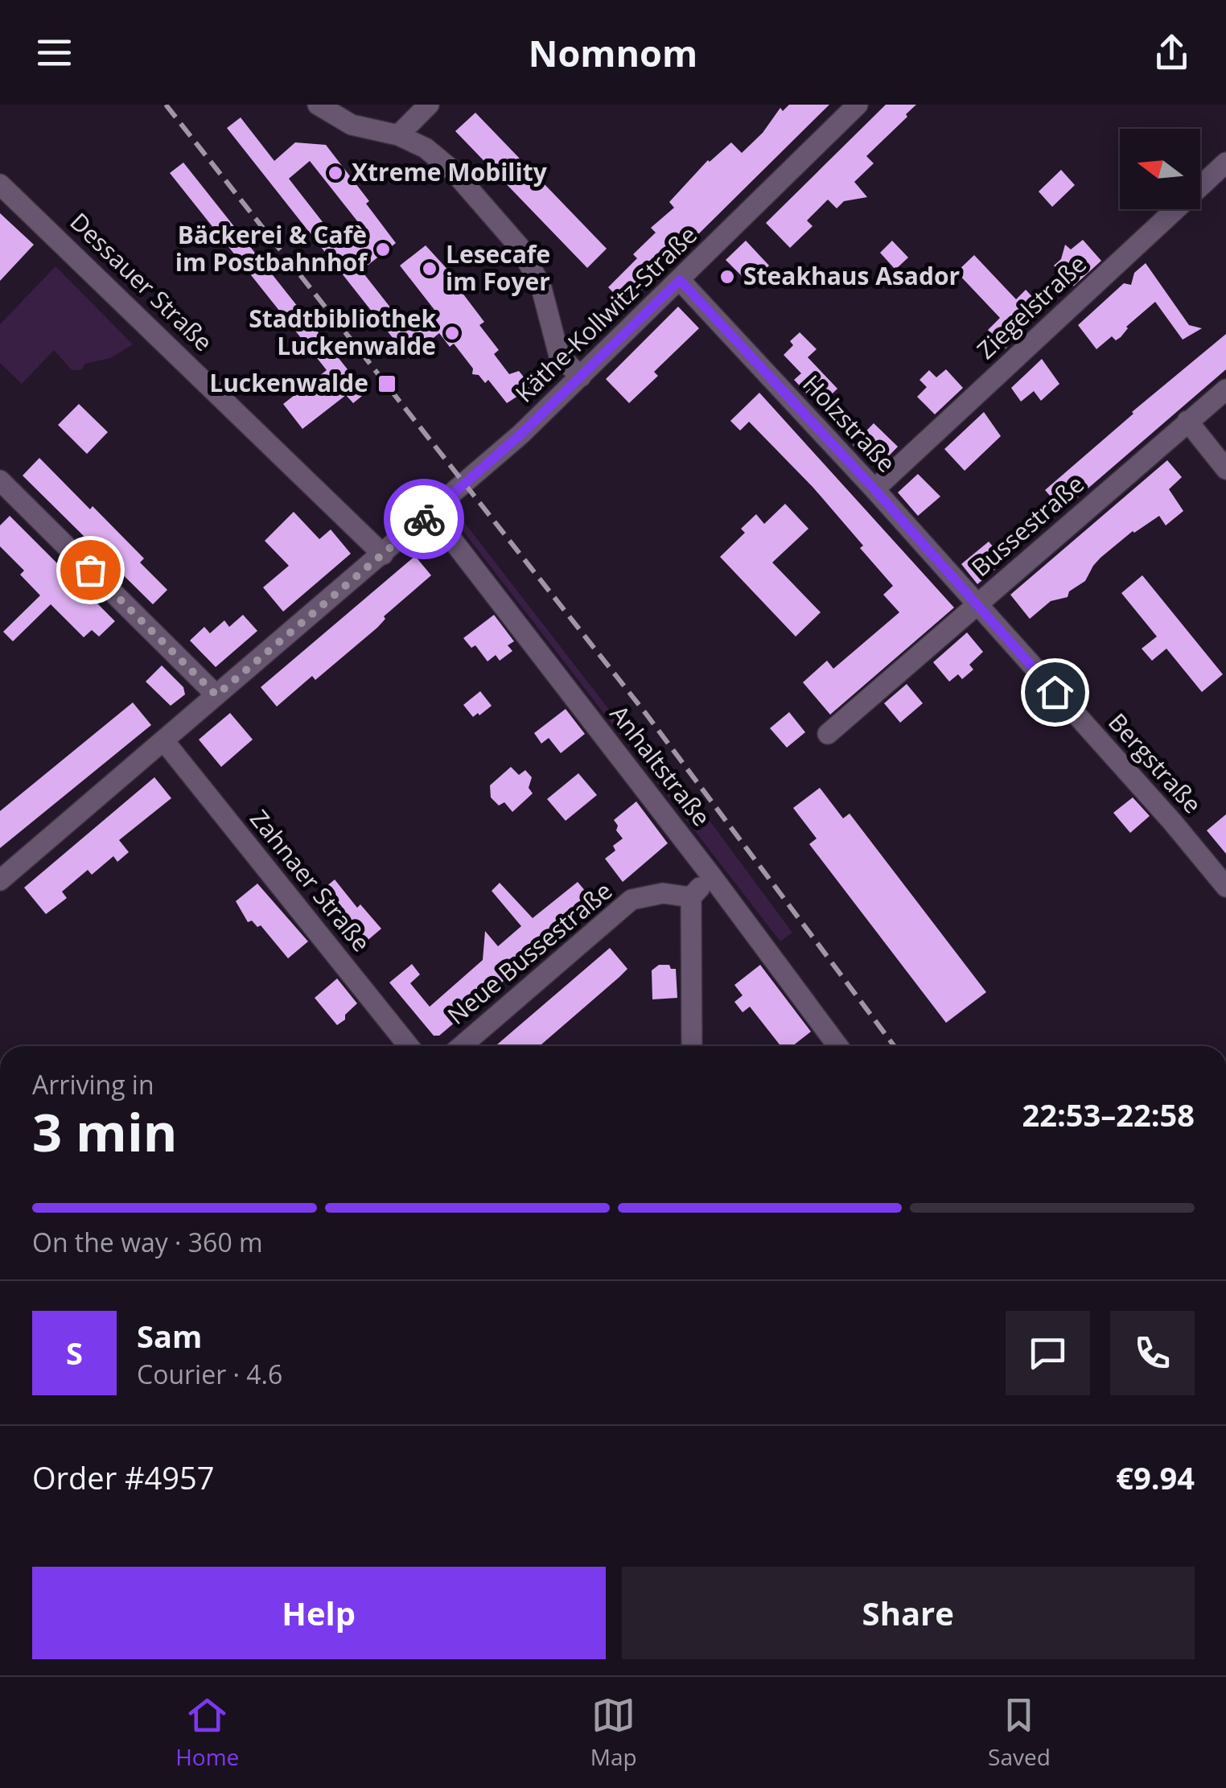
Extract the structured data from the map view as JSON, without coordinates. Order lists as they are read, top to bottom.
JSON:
{
  "streets": {
    "street": [
      "Dessauer Straße",
      "Ziegelstraße",
      "Käthe-Kollwitz-Straße",
      "Holzstraße",
      "Bussestraße",
      "Bergstraße",
      "Anhaltstraße",
      "Zahnaer Straße",
      "Neue Bussestraße"
    ]
  },
  "crossings": [
    ["Dessauer Straße", "Käthe-Kollwitz-Straße"],
    ["Ziegelstraße", "Holzstraße"],
    ["Käthe-Kollwitz-Straße", "Holzstraße"],
    ["Käthe-Kollwitz-Straße", "Anhaltstraße"],
    ["Käthe-Kollwitz-Straße", "Zahnaer Straße"],
    ["Holzstraße", "Bussestraße"],
    ["Holzstraße", "Bergstraße"],
    ["Bussestraße", "Bergstraße"]
  ],
  "places": {
    "other": [
      "Xtreme Mobility",
      "Bäckerei & Cafè im Postbahnhof",
      "Lesecafe im Foyer",
      "Steakhaus Asador",
      "Stadtbibliothek Luckenwalde"
    ],
    "transit": ["Luckenwalde"]
  },
  "north": "left",
  "page": {
    "header": "Nomnom",
    "heading": ["3 min", "Arriving in", "22:53–22:58"],
    "panel": [
      "Sam",
      "Courier · 4.6",
      "Order #4957",
      "€9.94"
    ],
    "bar": "On the way · 360 m",
    "round": "S",
    "buttons": ["Help", "Share"],
    "tabs": ["Home", "Map", "Saved"]
  }
}
